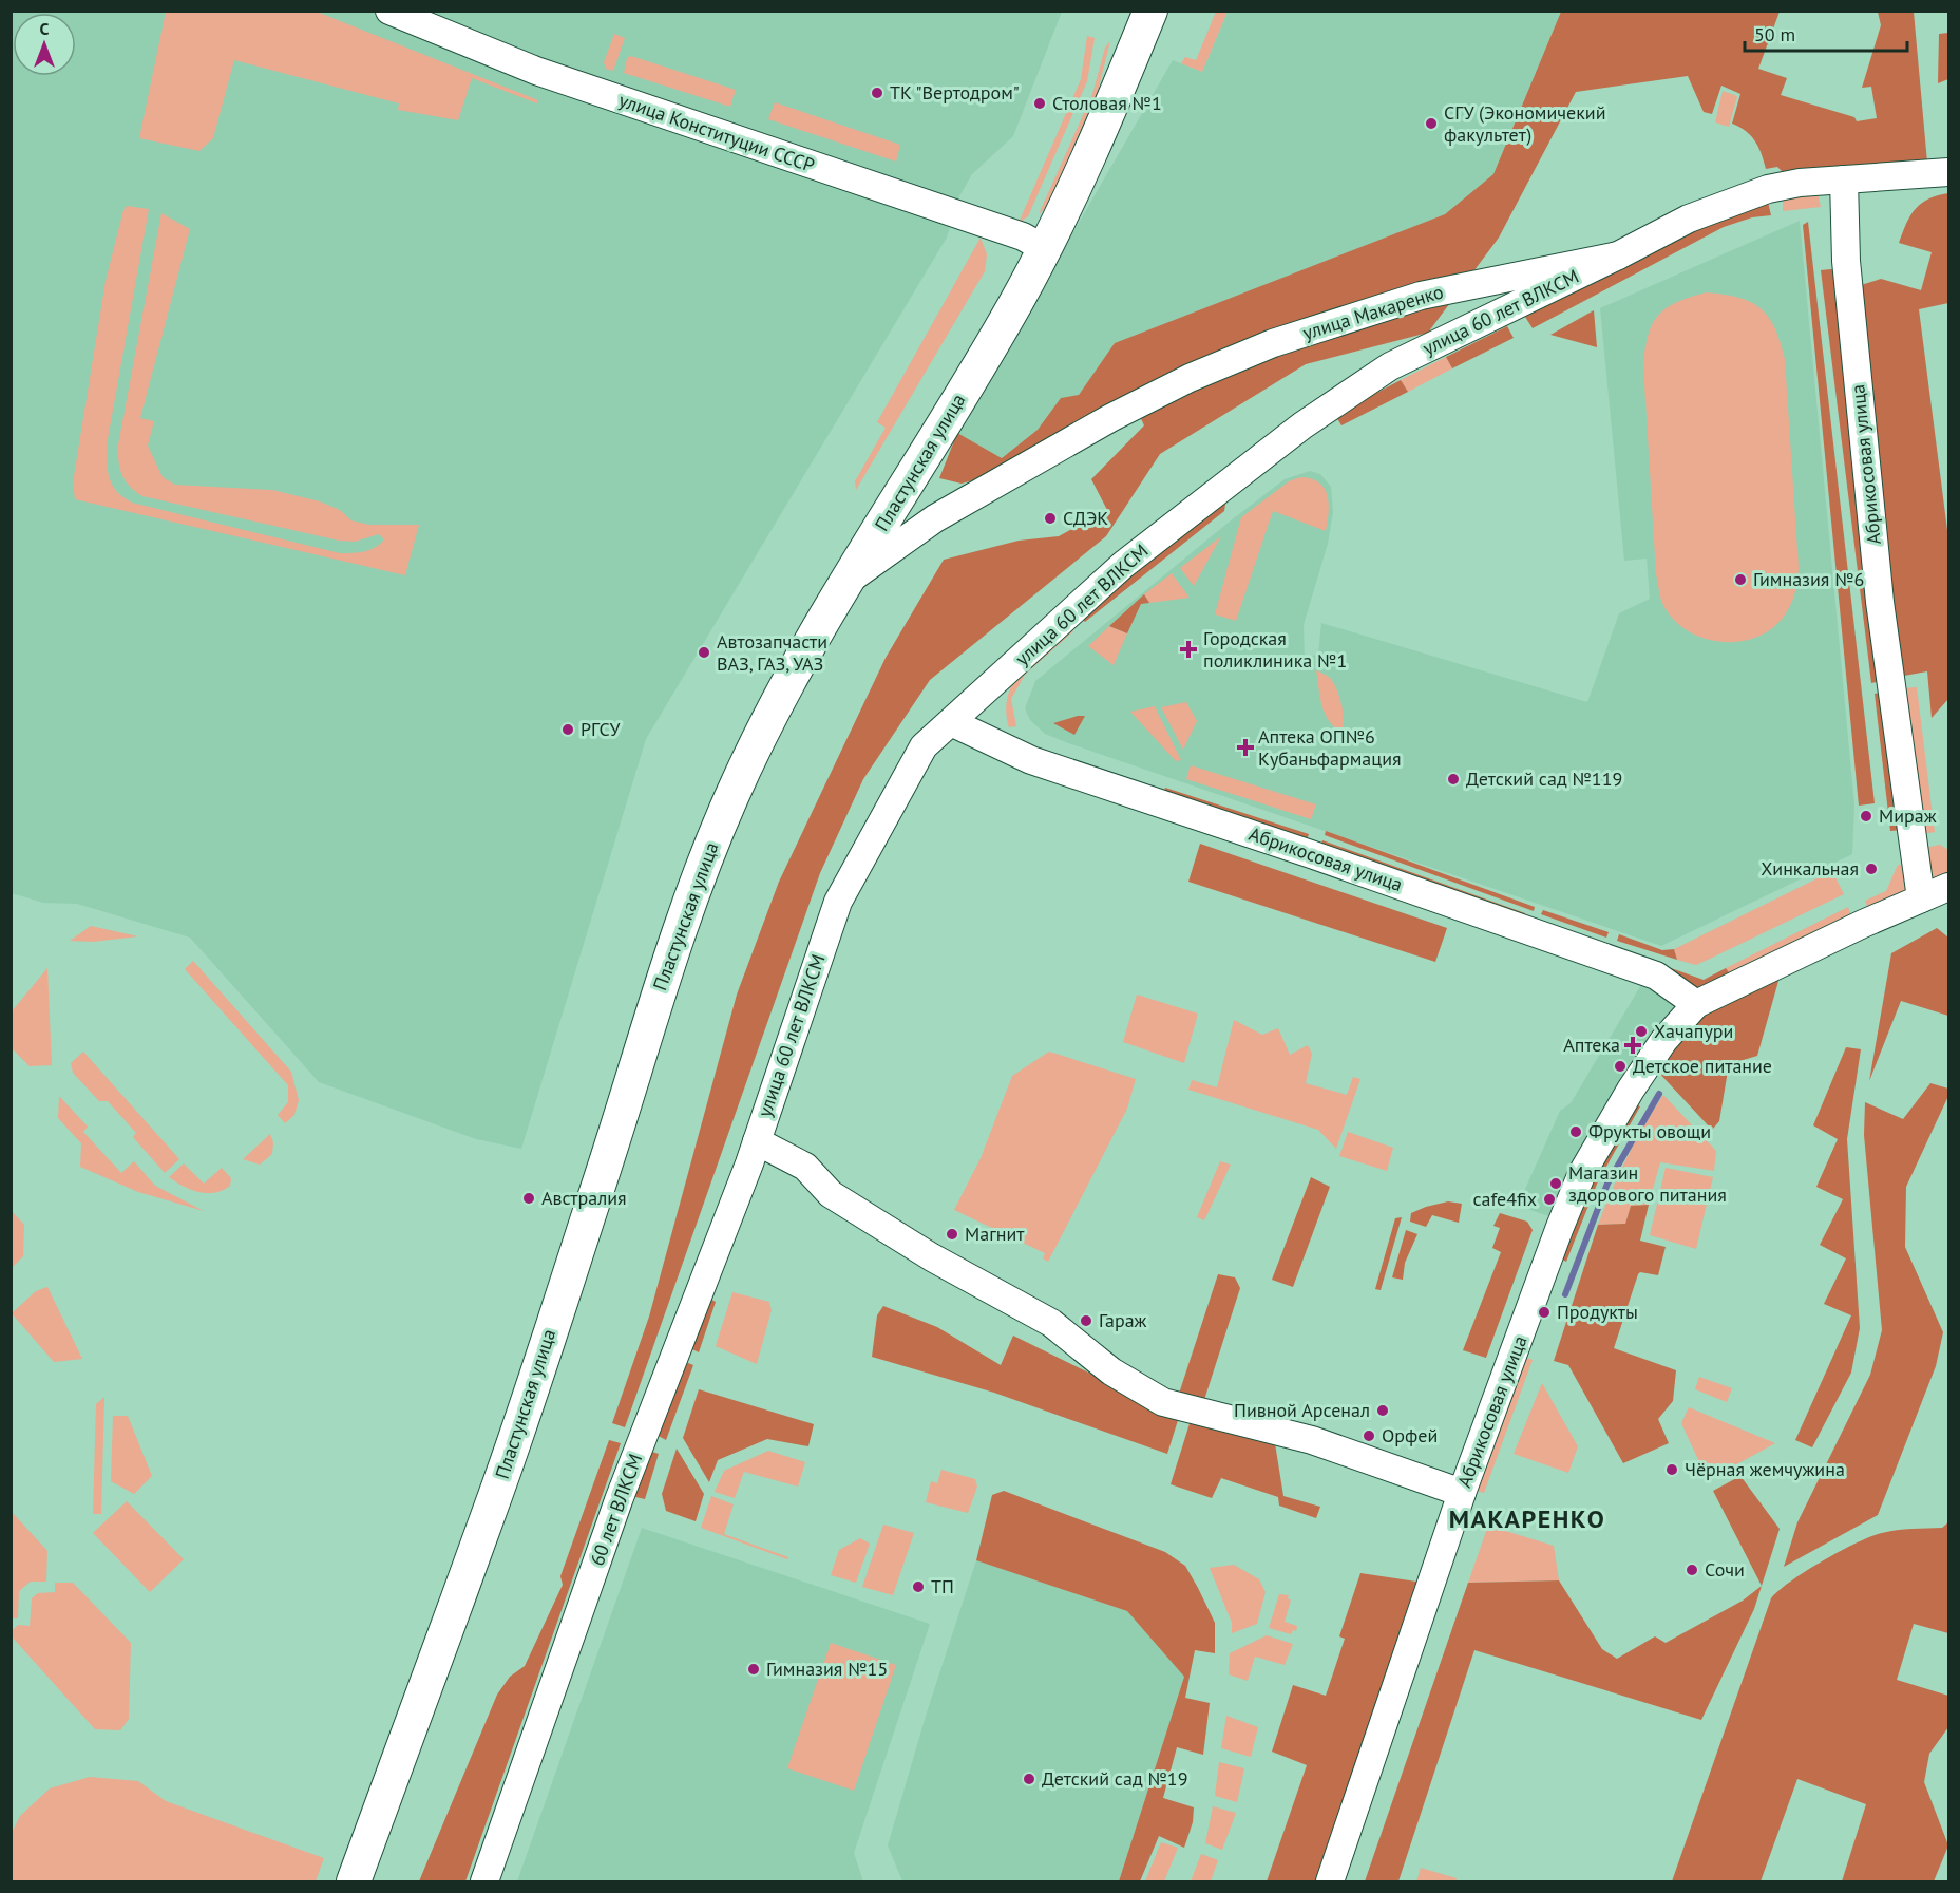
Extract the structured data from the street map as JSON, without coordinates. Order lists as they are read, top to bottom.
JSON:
{
  "streets": {
    "main road": ["Пластунская улица"],
    "street": [
      "улица Конституции СССР",
      "улица Макаренко",
      "улица 60 лет ВЛКСМ",
      "Абрикосовая улица",
      "60 лет ВЛКСМ"
    ]
  },
  "crossings": [
    ["улица Конституции СССР", "Пластунская улица"],
    ["улица Макаренко", "улица 60 лет ВЛКСМ"],
    ["улица Макаренко", "Пластунская улица"],
    ["улица Макаренко", "Абрикосовая улица"],
    ["улица 60 лет ВЛКСМ", "Абрикосовая улица"],
    ["улица 60 лет ВЛКСМ", "60 лет ВЛКСМ"]
  ],
  "districts": ["МАКАРЕНКО"],
  "places": {
    "other": [
      "ТК \"Вертодром\"",
      "Столовая №1",
      "СГУ (Экономичекий факультет)",
      "СДЭК",
      "Гимназия №6",
      "Автозапчасти ВАЗ, ГАЗ, УАЗ",
      "РГСУ",
      "Детский сад №119",
      "Мираж",
      "Хинкальная",
      "Хачапури",
      "Детское питание",
      "Фрукты овощи",
      "Магазин здорового питания",
      "Австралия",
      "cafe4fix",
      "Магнит",
      "Продукты",
      "Гараж",
      "Пивной Арсенал",
      "Орфей",
      "Чёрная жемчужина",
      "Сочи",
      "ТП",
      "Гимназия №15",
      "Детский сад №19"
    ],
    "health": ["Городская поликлиника №1", "Аптека ОП№6 Кубаньфармация", "Аптека"]
  },
  "scale_bar": "50 m",
  "north": "top"
}
